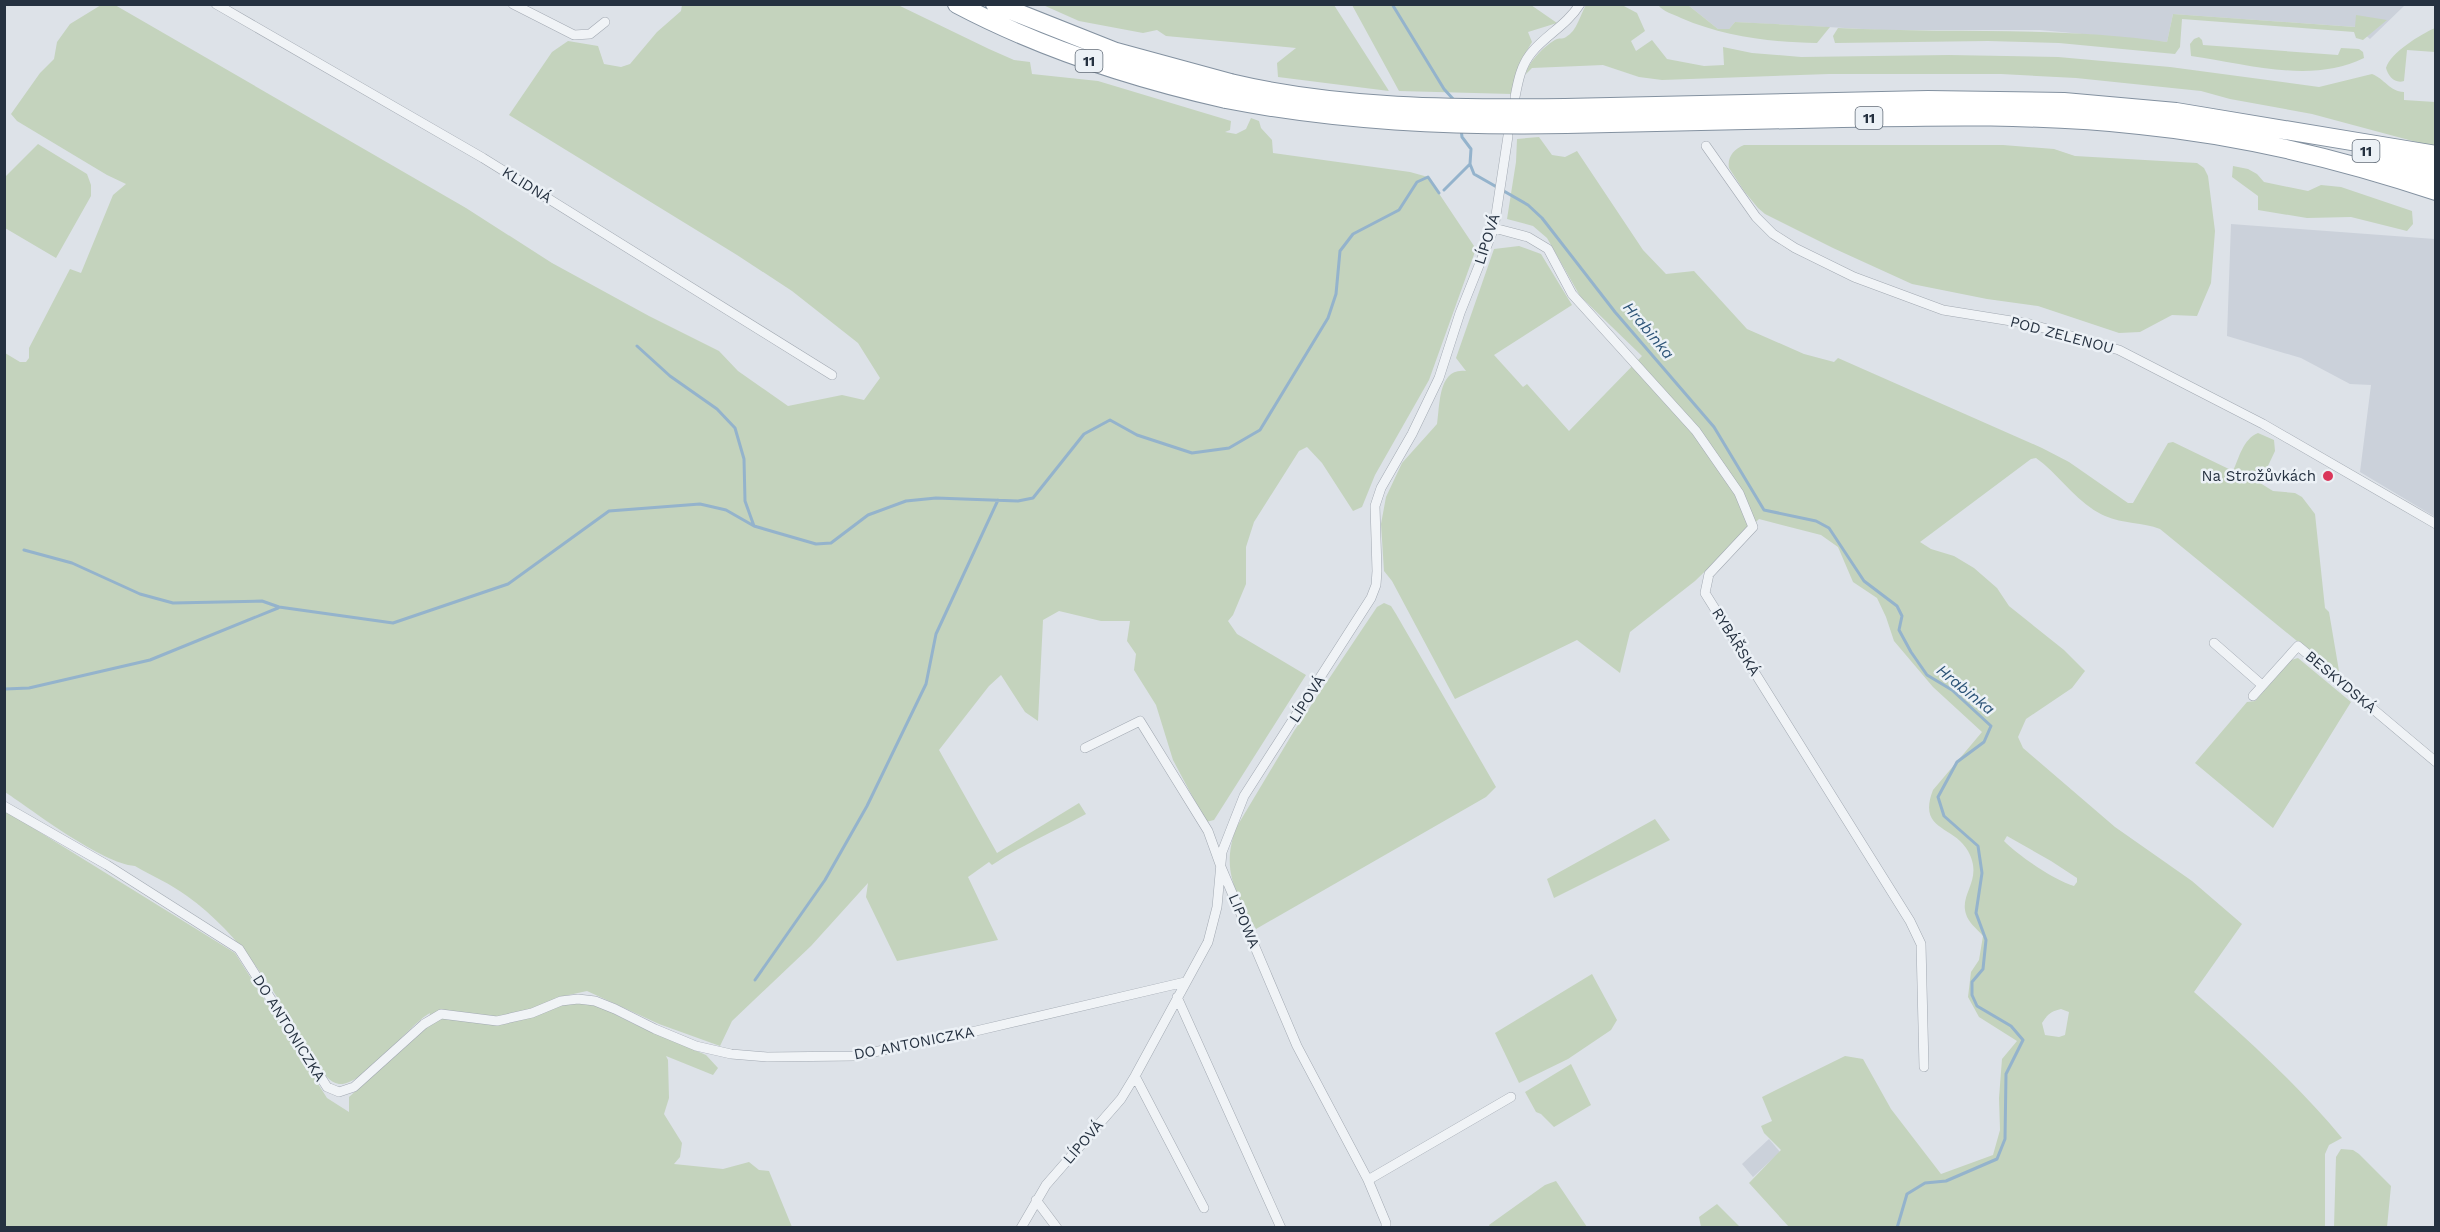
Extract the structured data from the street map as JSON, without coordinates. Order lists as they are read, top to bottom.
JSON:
{
  "streets": {
    "highway": ["11"],
    "street": [
      "KLIDNÁ",
      "LÍPOVÁ",
      "POD ZELENOU",
      "RYBÁŘSKÁ",
      "BESKYDSKÁ",
      "LIPOWA",
      "DO ANTONICZKA"
    ]
  },
  "crossings": [
    ["LÍPOVÁ", "RYBÁŘSKÁ"],
    ["LÍPOVÁ", "LIPOWA"],
    ["LÍPOVÁ", "DO ANTONICZKA"]
  ],
  "water": ["Hrabinka"],
  "places": ["Na Strožůvkách"]
}
